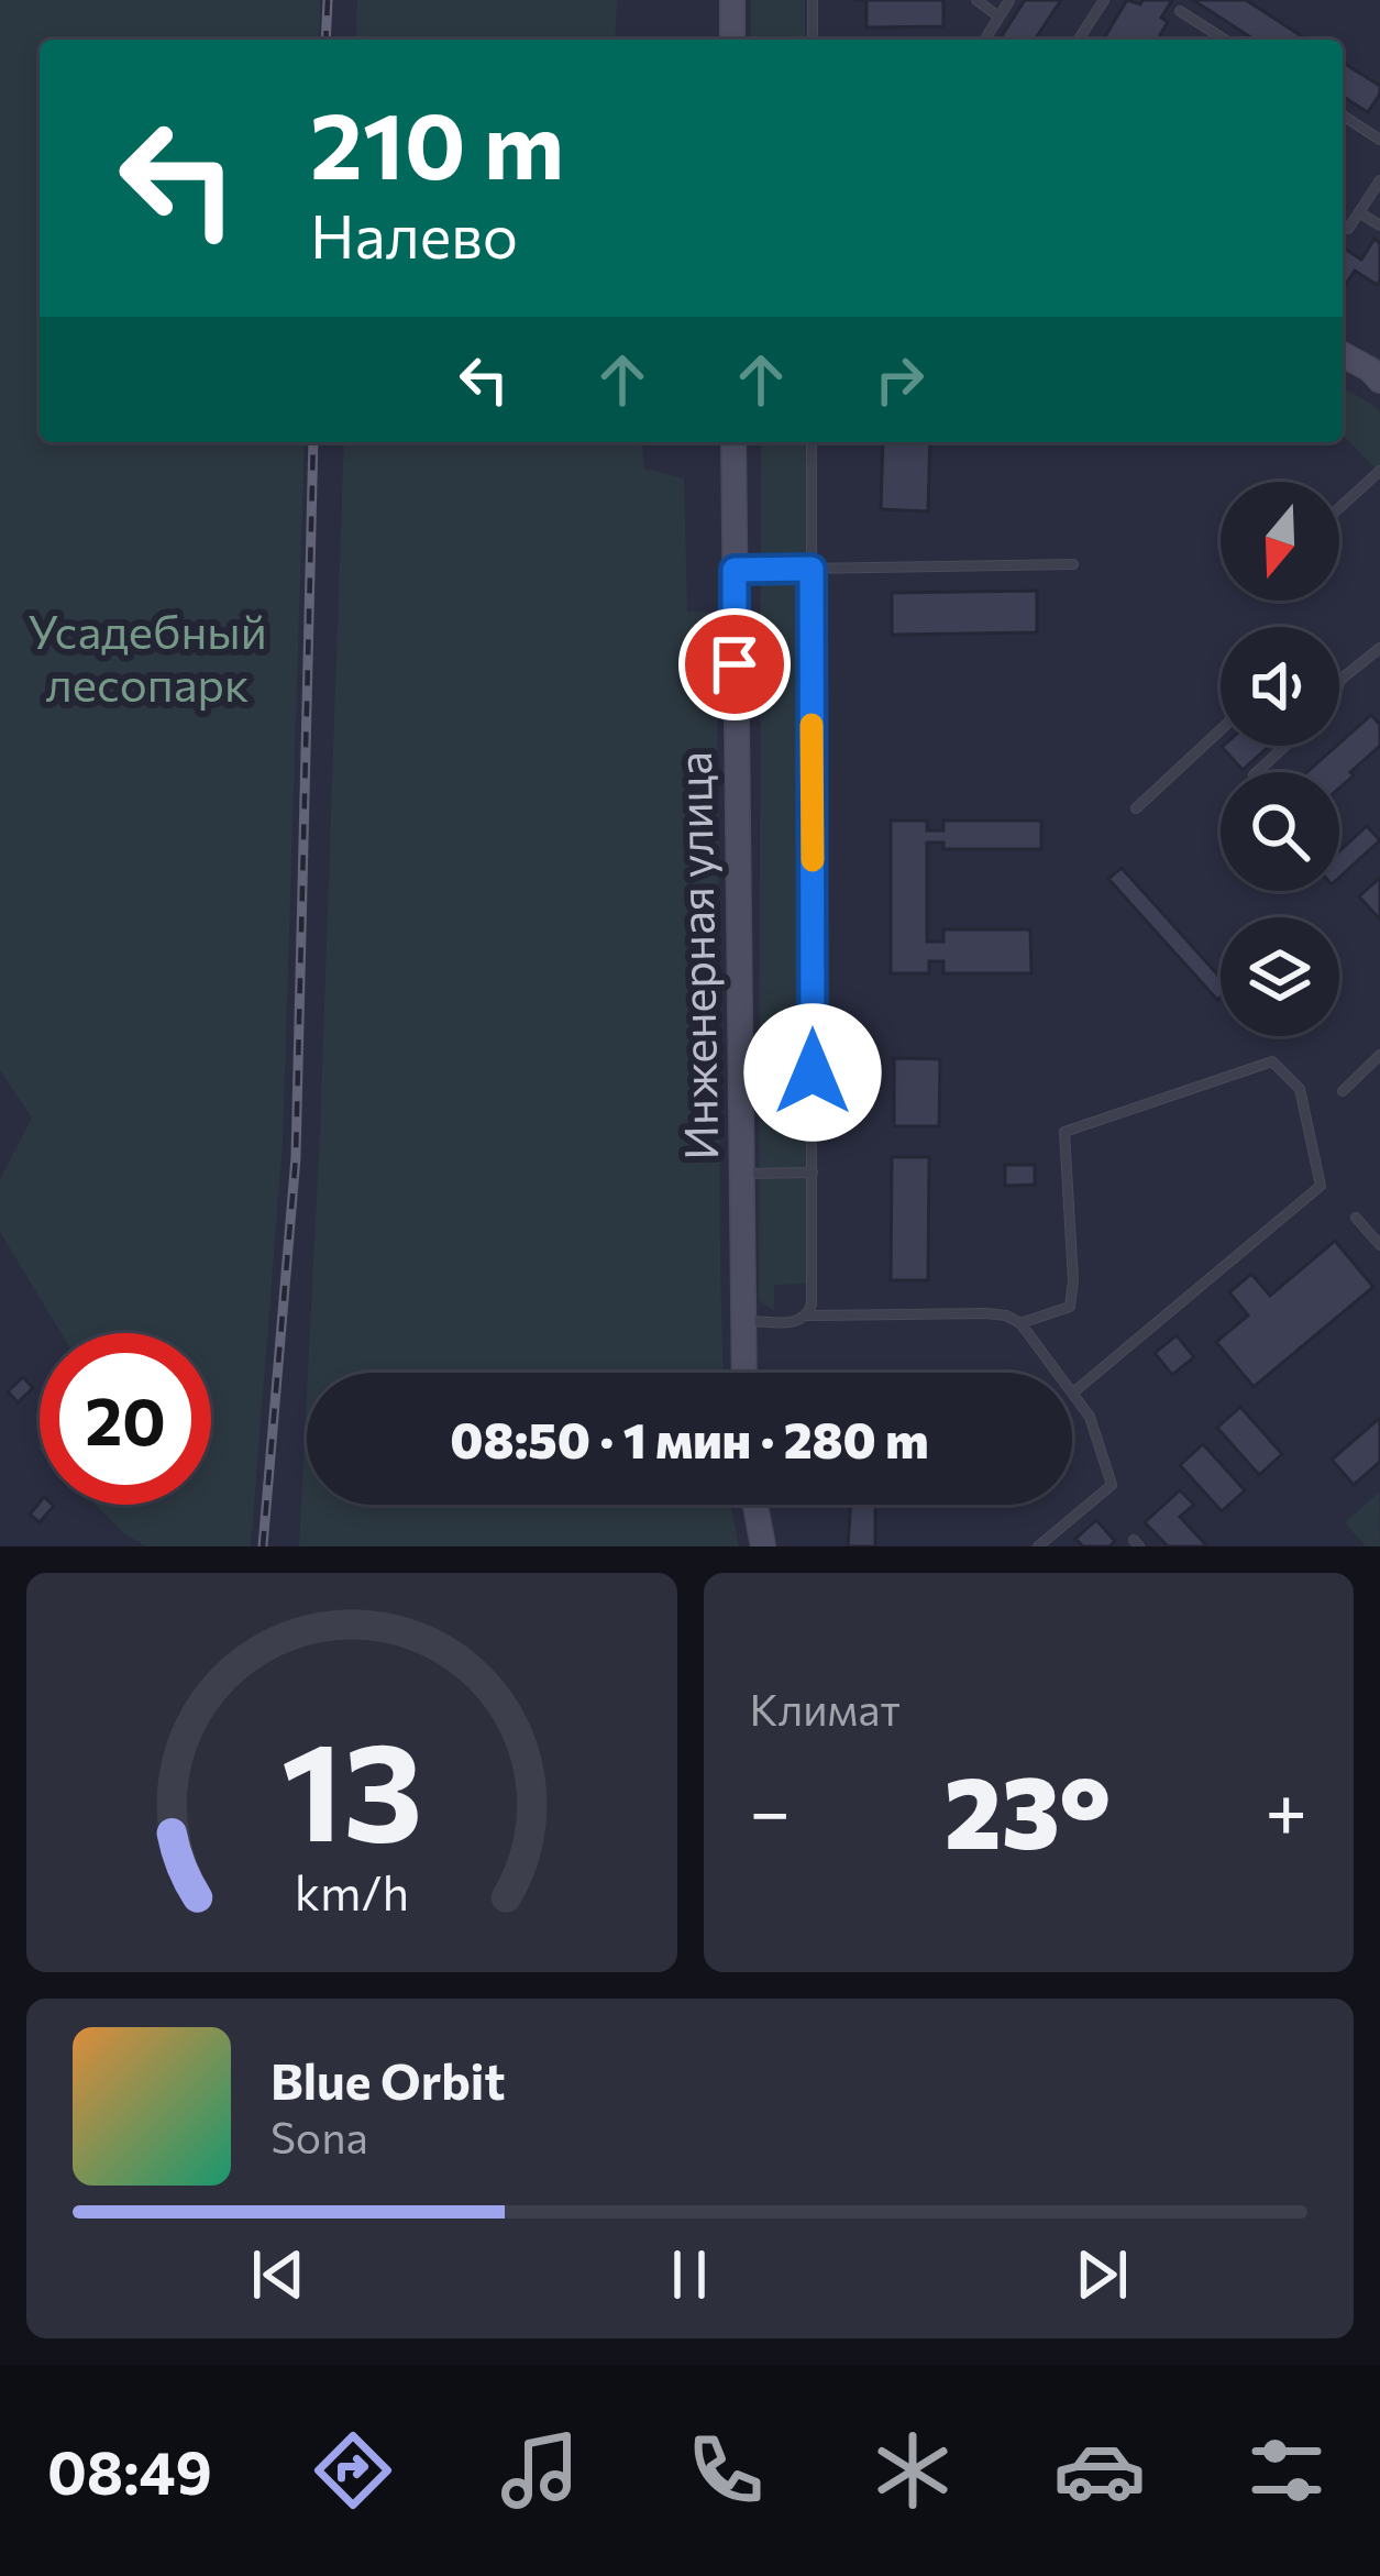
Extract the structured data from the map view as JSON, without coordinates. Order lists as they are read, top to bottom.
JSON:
{
  "streets": {
    "main road": ["Инженерная улица"]
  },
  "parks": ["Усадебный лесопарк"],
  "north": "bottom",
  "page": {
    "turn": ["210 m", "Налево"],
    "limit": "20",
    "trip": "08:50 · 1 мин · 280 m",
    "tile": "Климат",
    "heat": ["−", "23°", "+"],
    "song": ["Blue Orbit", "Sona"],
    "tabs": "08:49",
    "gauge": ["13", "km/h"]
  }
}
